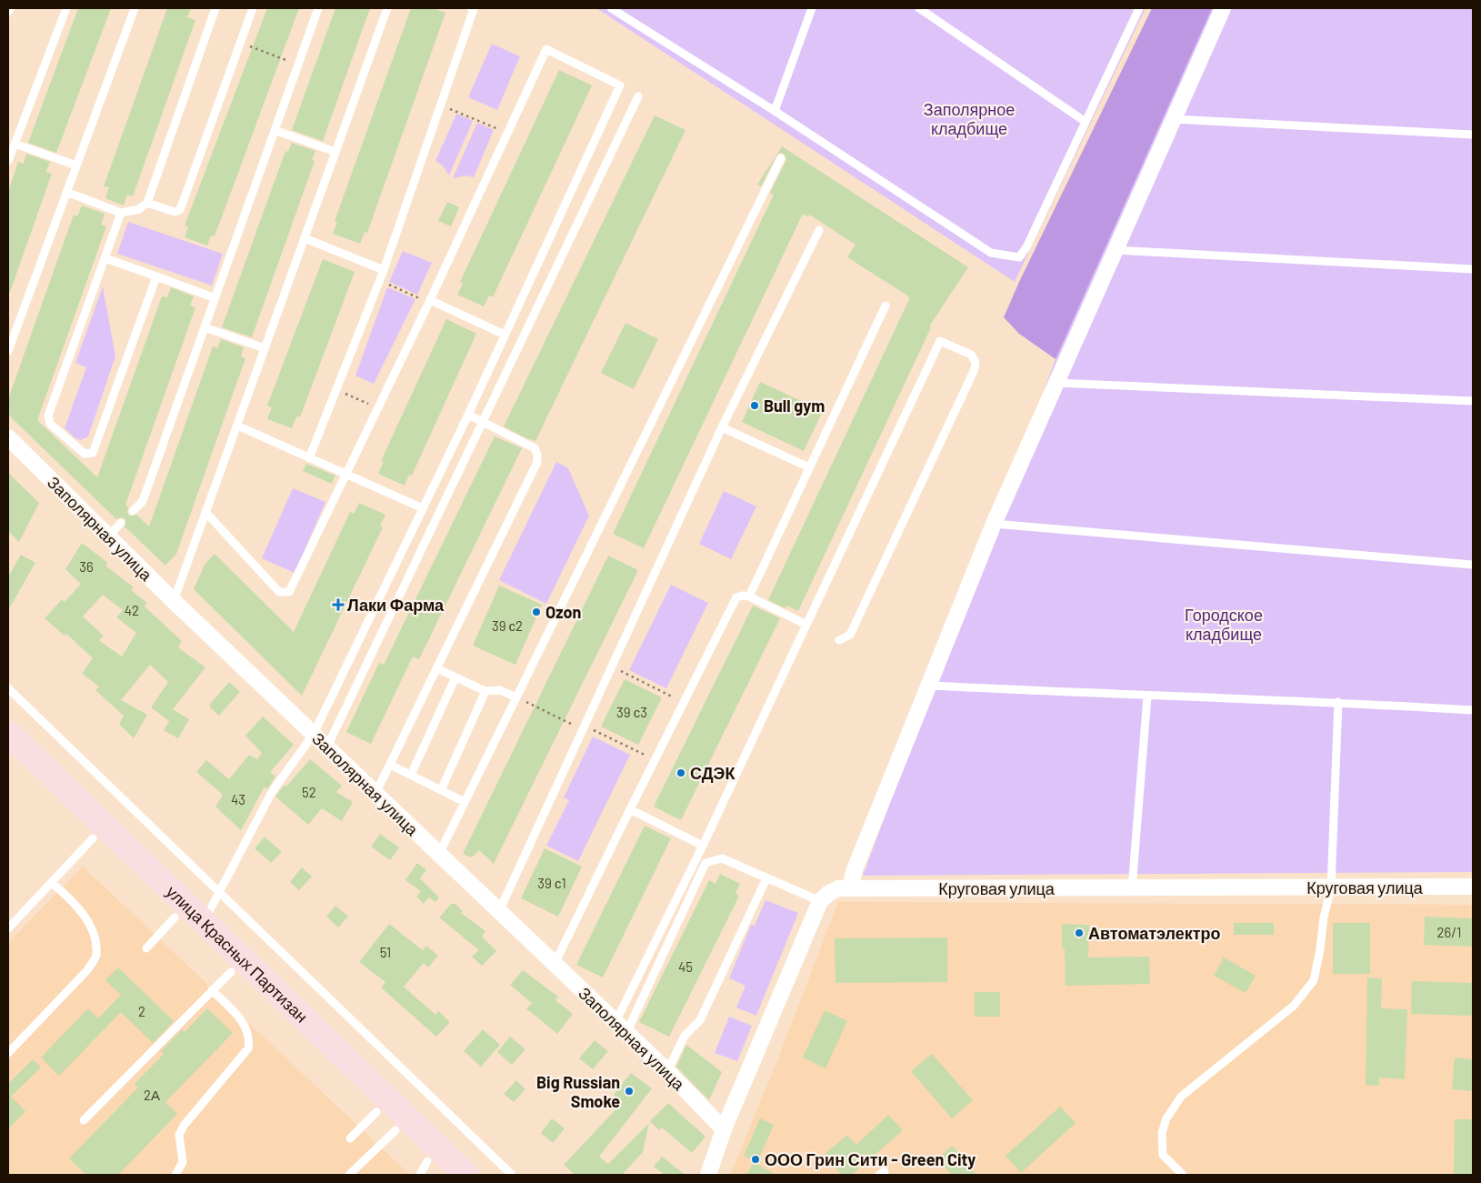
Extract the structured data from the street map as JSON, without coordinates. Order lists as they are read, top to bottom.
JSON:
{
  "streets": {
    "main road": ["улица Красных Партизан"],
    "street": ["Заполярная улица", "Круговая улица"]
  },
  "parks": ["Заполярное кладбище", "Городское кладбище"],
  "places": {
    "other": [
      "Bull gym",
      "Ozon",
      "СДЭК",
      "Автоматэлектро",
      "Big Russian Smoke",
      "ООО Грин Сити - Green City"
    ],
    "health": ["Лаки Фарма"]
  },
  "house_numbers": [
    "36",
    "42",
    "39 с2",
    "39 с3",
    "52",
    "43",
    "39 с1",
    "26/1",
    "51",
    "45",
    "2",
    "2А"
  ]
}
